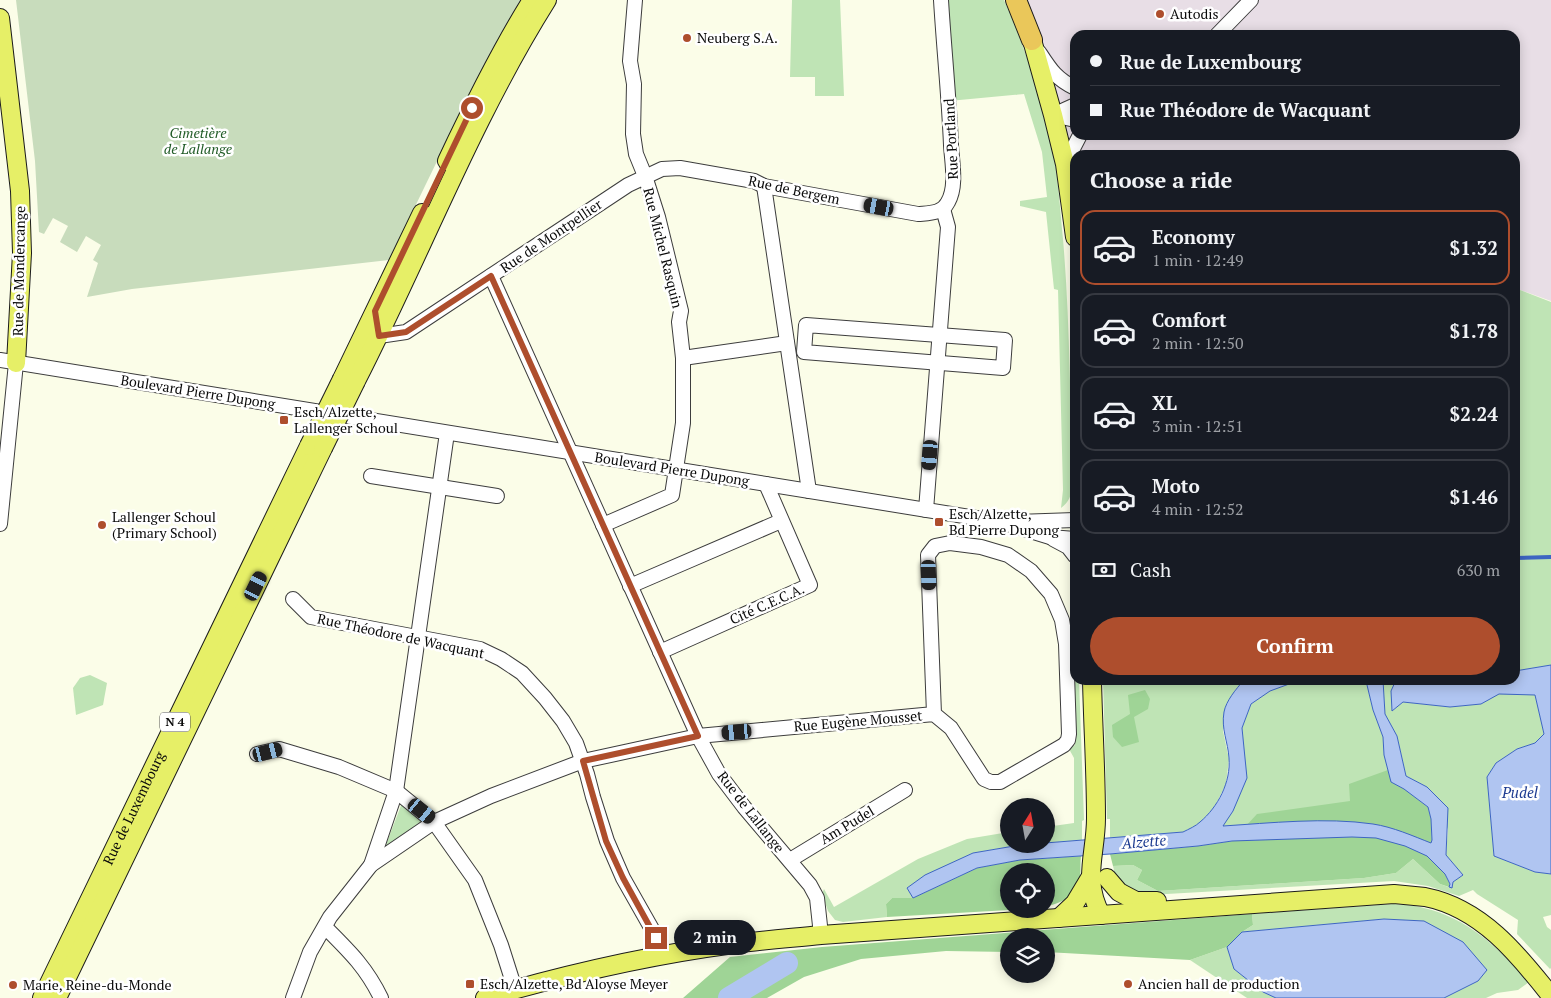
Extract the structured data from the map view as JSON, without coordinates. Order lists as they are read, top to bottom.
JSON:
{
  "streets": {
    "main road": ["Rue de Mondercange", "N 4", "Rue de Luxembourg"],
    "street": [
      "Rue Portland",
      "Rue de Bergem",
      "Rue de Montpellier",
      "Rue Michel Rasquin",
      "Boulevard Pierre Dupong",
      "Cité C.E.C.A.",
      "Rue Théodore de Wacquant",
      "Rue Eugène Mousset",
      "Rue de Lallange",
      "Am Pudel"
    ]
  },
  "crossings": [
    ["Rue Portland", "Rue de Bergem"],
    ["Rue de Bergem", "Rue de Montpellier"],
    ["Rue de Bergem", "Rue Michel Rasquin"],
    ["Rue de Montpellier", "Rue Michel Rasquin"],
    ["Rue de Montpellier", "Rue de Luxembourg"],
    ["Rue de Montpellier", "Rue de Lallange"],
    ["Rue Michel Rasquin", "Boulevard Pierre Dupong"],
    ["Rue Michel Rasquin", "Rue de Lallange"],
    ["Rue de Mondercange", "Boulevard Pierre Dupong"],
    ["Boulevard Pierre Dupong", "Cité C.E.C.A."],
    ["Boulevard Pierre Dupong", "Rue de Lallange"],
    ["Cité C.E.C.A.", "Rue de Lallange"],
    ["Rue Théodore de Wacquant", "Rue Eugène Mousset"],
    ["Rue Eugène Mousset", "Rue de Lallange"],
    ["Rue de Lallange", "Am Pudel"]
  ],
  "water": ["Pudel", "Alzette"],
  "parks": ["Cimetière de Lallange"],
  "places": {
    "other": [
      "Autodis",
      "Neuberg S.A.",
      "Lallenger Schoul (Primary School)",
      "Ancien hall de production",
      "Marie, Reine-du-Monde"
    ],
    "transit": ["Esch/Alzette, Lallenger Schoul", "Esch/Alzette, Bd Pierre Dupong", "Esch/Alzette, Bd Aloyse Meyer"]
  },
  "north": "top",
  "page": {
    "banner": ["Rue de Luxembourg", "Rue Théodore de Wacquant"],
    "heading": "Choose a ride",
    "list": [
      {
        "name": "Economy",
        "note": "1 min · 12:49",
        "value": "$1.32"
      },
      {
        "name": "Comfort",
        "note": "2 min · 12:50",
        "value": "$1.78"
      },
      {
        "name": "XL",
        "note": "3 min · 12:51",
        "value": "$2.24"
      },
      {
        "name": "Moto",
        "note": "4 min · 12:52",
        "value": "$1.46"
      }
    ],
    "pay": ["Cash", "630 m"],
    "buttons": "Confirm",
    "bubble": "2 min"
  }
}
